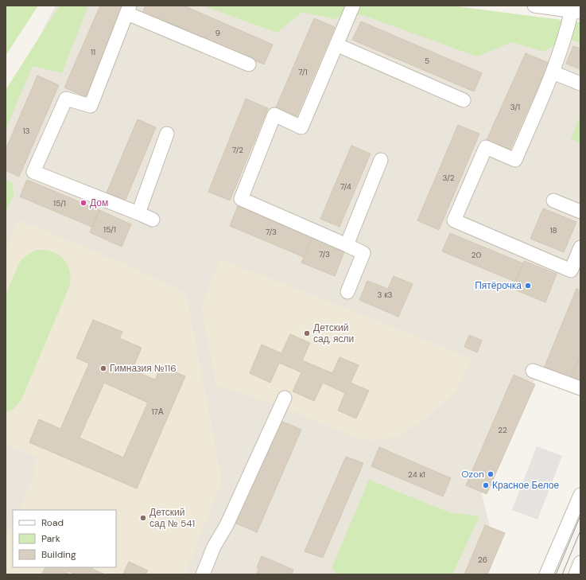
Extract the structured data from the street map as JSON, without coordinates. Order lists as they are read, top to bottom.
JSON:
{
  "places": [
    "Дом",
    "Пятёрочка",
    "Детский сад, ясли",
    "Гимназия №116",
    "Ozon",
    "Красное Белое",
    "Детский сад № 541"
  ],
  "house_numbers": [
    "9",
    "11",
    "5",
    "7/1",
    "3/1",
    "13",
    "7/2",
    "3/2",
    "7/4",
    "15/1",
    "15/1",
    "18",
    "7/3",
    "7/3",
    "20",
    "3 к3",
    "17А",
    "22",
    "24 к1",
    "26"
  ],
  "legend": ["Road", "Park", "Building"]
}
